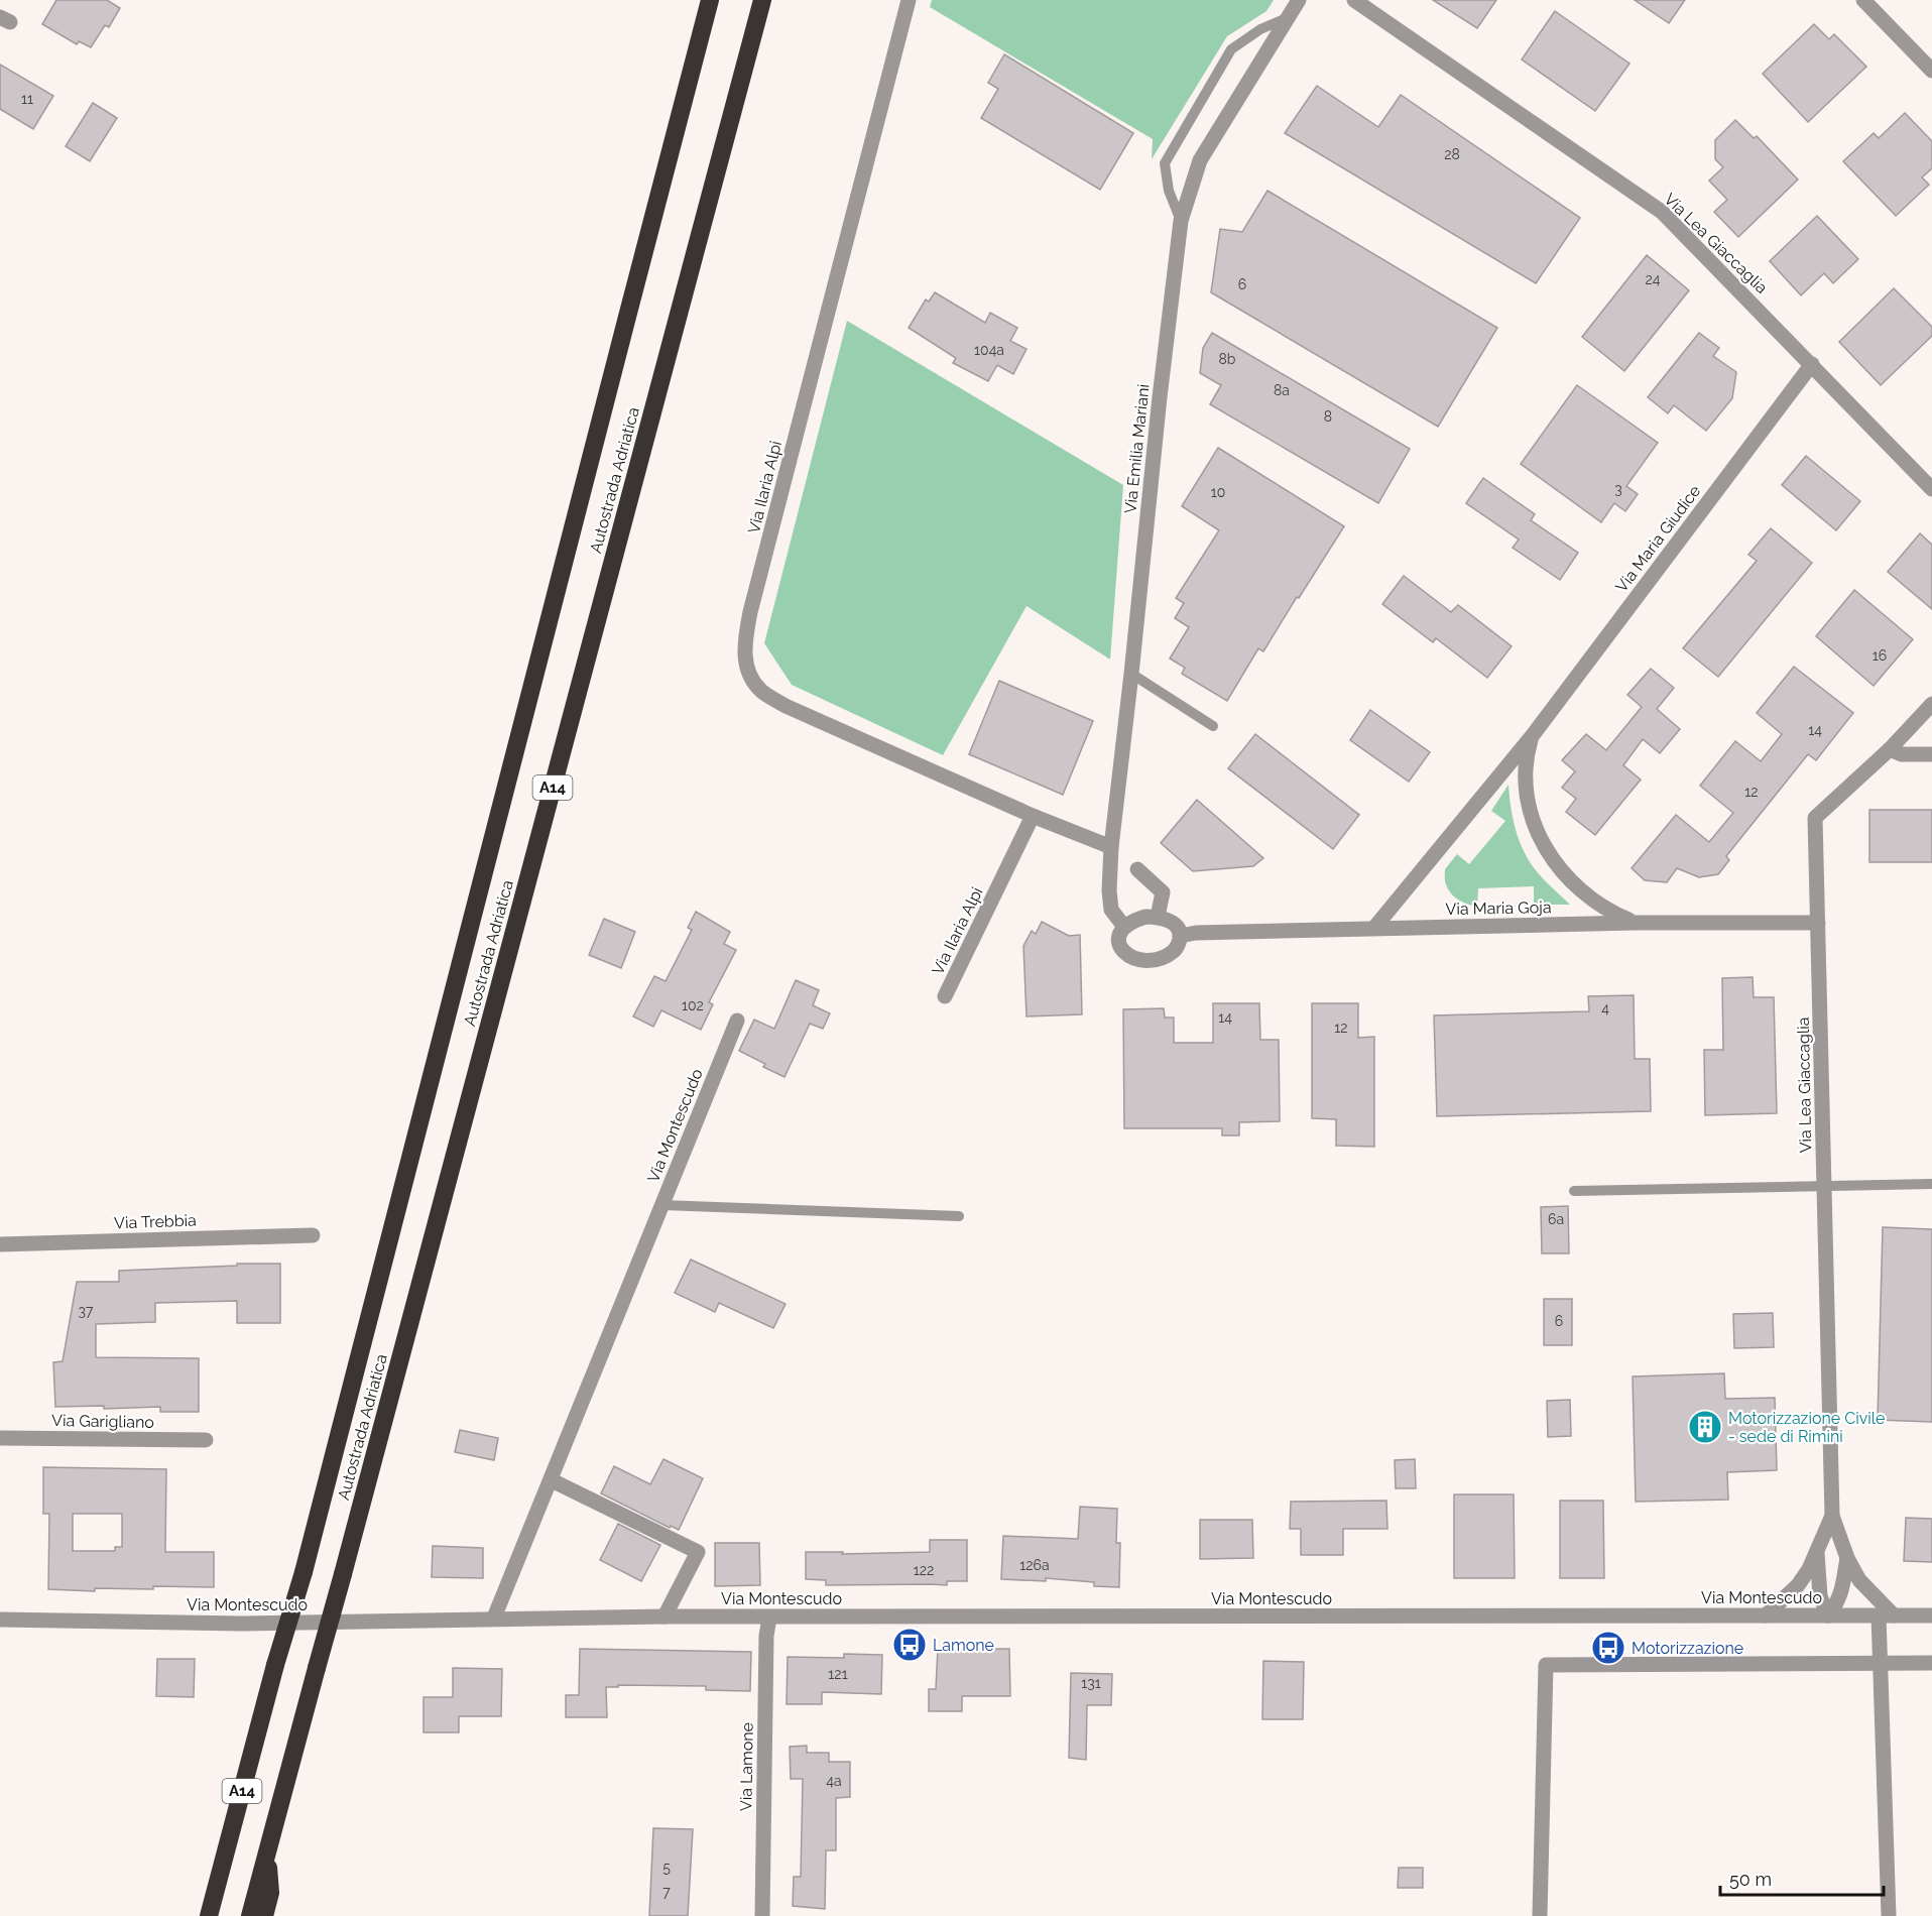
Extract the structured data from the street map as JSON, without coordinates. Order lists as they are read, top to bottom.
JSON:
{
  "streets": {
    "highway": ["Autostrada Adriatica", "A14"],
    "street": [
      "Via Lea Giaccaglia",
      "Via Emilia Mariani",
      "Via Ilaria Alpi",
      "Via Maria Giudice",
      "Via Maria Goja",
      "Via Montescudo",
      "Via Trebbia",
      "Via Garigliano",
      "Via Lamone"
    ]
  },
  "crossings": [
    ["Via Lea Giaccaglia", "Via Maria Giudice"],
    ["Via Lea Giaccaglia", "Via Maria Goja"],
    ["Via Lea Giaccaglia", "Via Montescudo"],
    ["Via Emilia Mariani", "Via Ilaria Alpi"],
    ["Via Emilia Mariani", "Via Maria Goja"],
    ["Via Maria Giudice", "Via Maria Goja"],
    ["Via Montescudo", "Via Lamone"]
  ],
  "places": {
    "building": ["Motorizzazione Civile - sede di Rimini"],
    "bus stop": ["Lamone", "Motorizzazione"]
  },
  "house_numbers": [
    "11",
    "28",
    "24",
    "6",
    "104a",
    "8b",
    "8a",
    "8",
    "3",
    "10",
    "16",
    "14",
    "12",
    "102",
    "4",
    "14",
    "12",
    "6a",
    "37",
    "6",
    "126a",
    "122",
    "121",
    "131",
    "4a",
    "5",
    "7"
  ],
  "scale_bar": "50 m"
}
